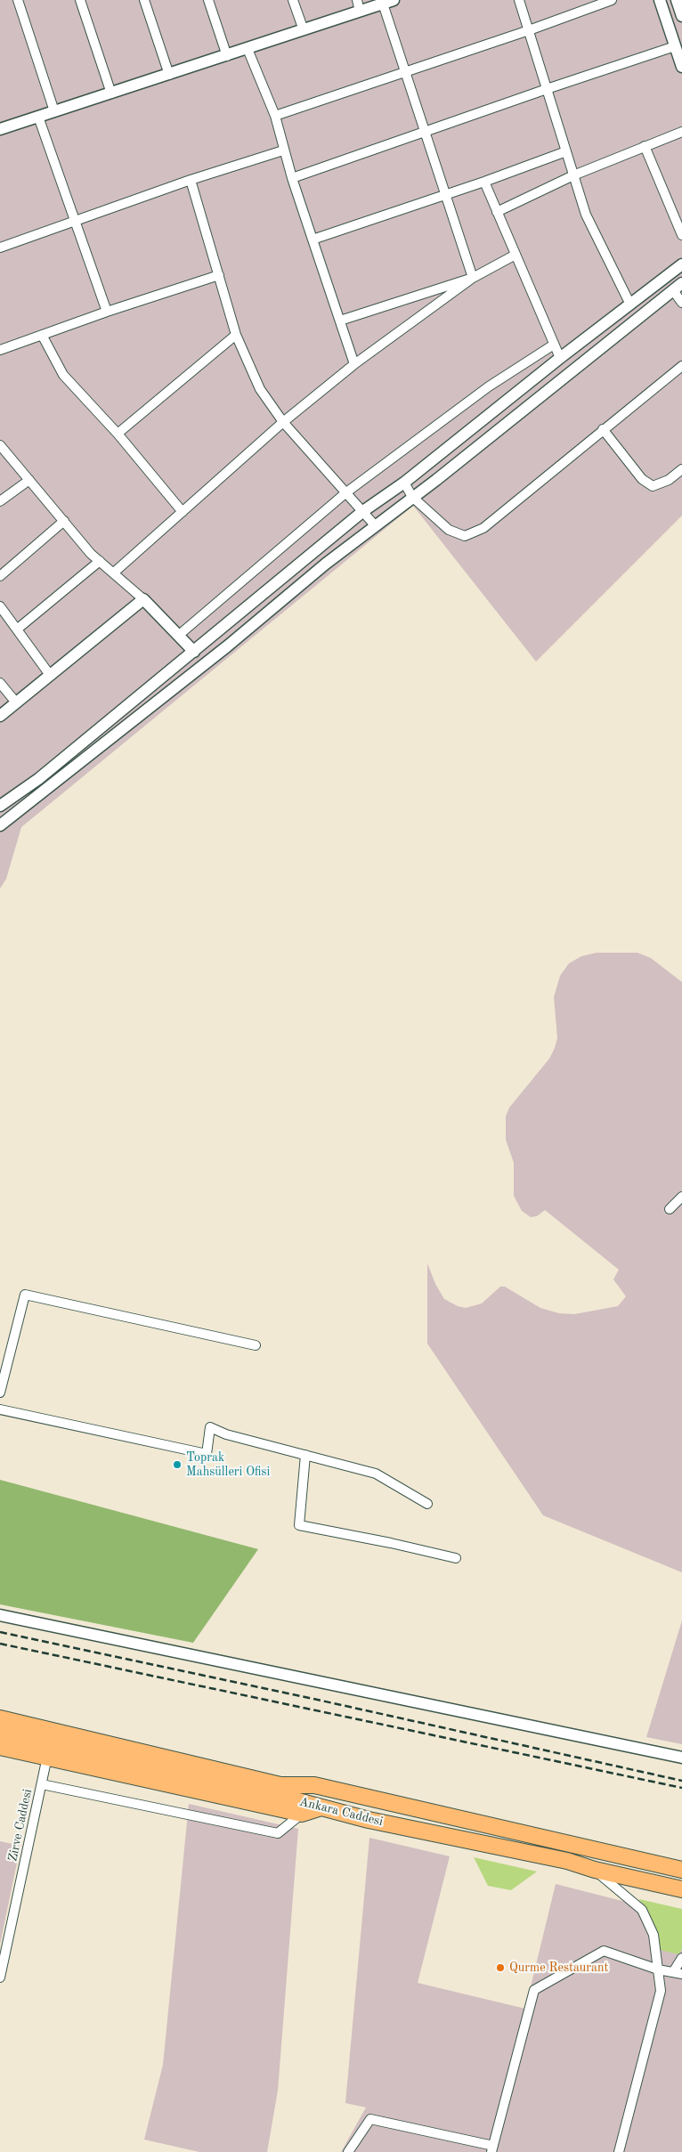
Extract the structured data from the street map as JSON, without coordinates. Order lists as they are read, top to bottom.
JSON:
{
  "streets": {
    "highway": ["Ankara Caddesi"],
    "street": ["Zirve Caddesi"]
  },
  "places": ["Toprak Mahsülleri Ofisi", "Qurme Restaurant"]
}
